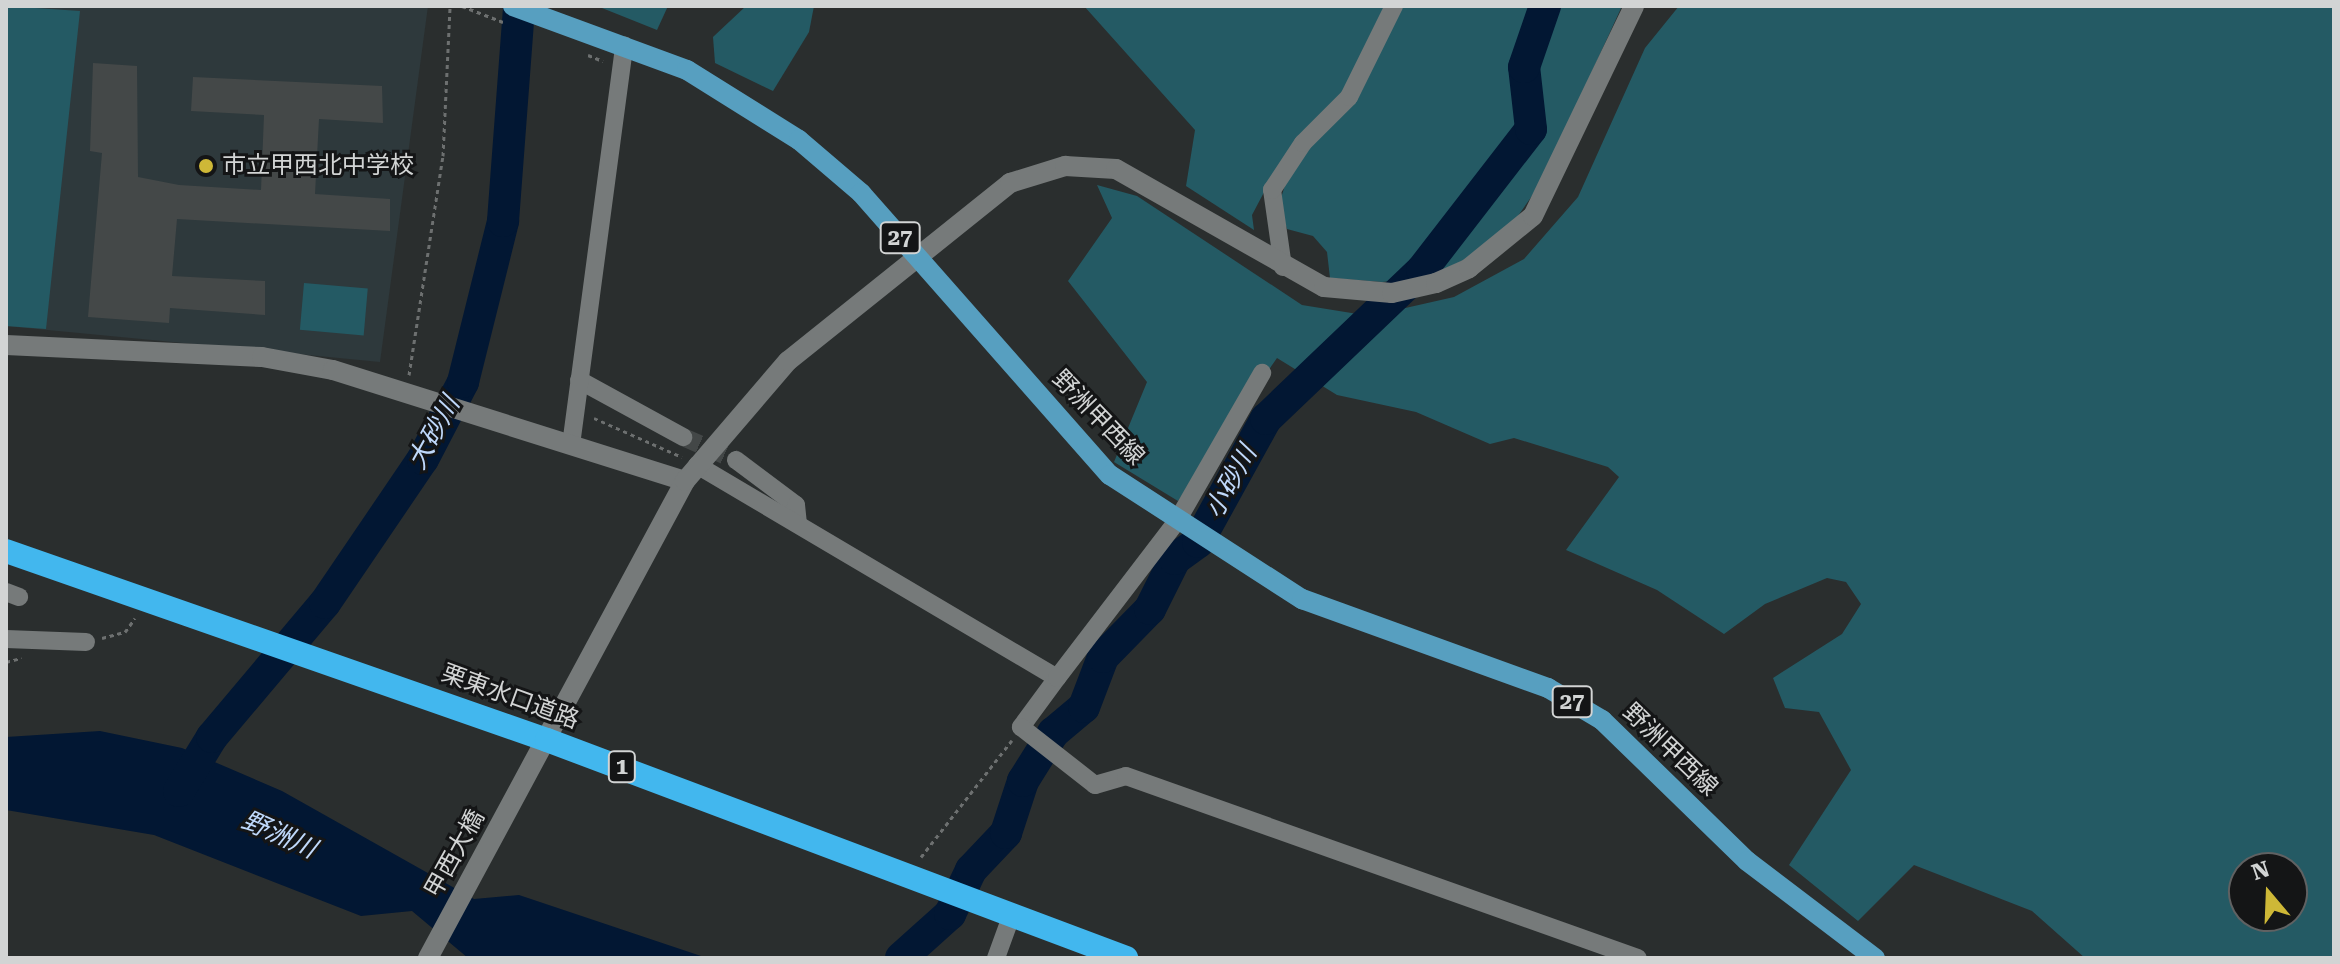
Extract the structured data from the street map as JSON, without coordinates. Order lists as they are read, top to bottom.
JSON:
{
  "streets": {
    "highway": ["栗東水口道路", "1"],
    "main road": ["27", "野洲甲西線"],
    "street": ["甲西大橋"]
  },
  "crossings": [
    ["野洲甲西線", "甲西大橋"],
    ["栗東水口道路", "甲西大橋"]
  ],
  "water": ["大砂川", "小砂川", "野洲川"],
  "places": ["市立甲西北中学校"],
  "north": "top"
}
